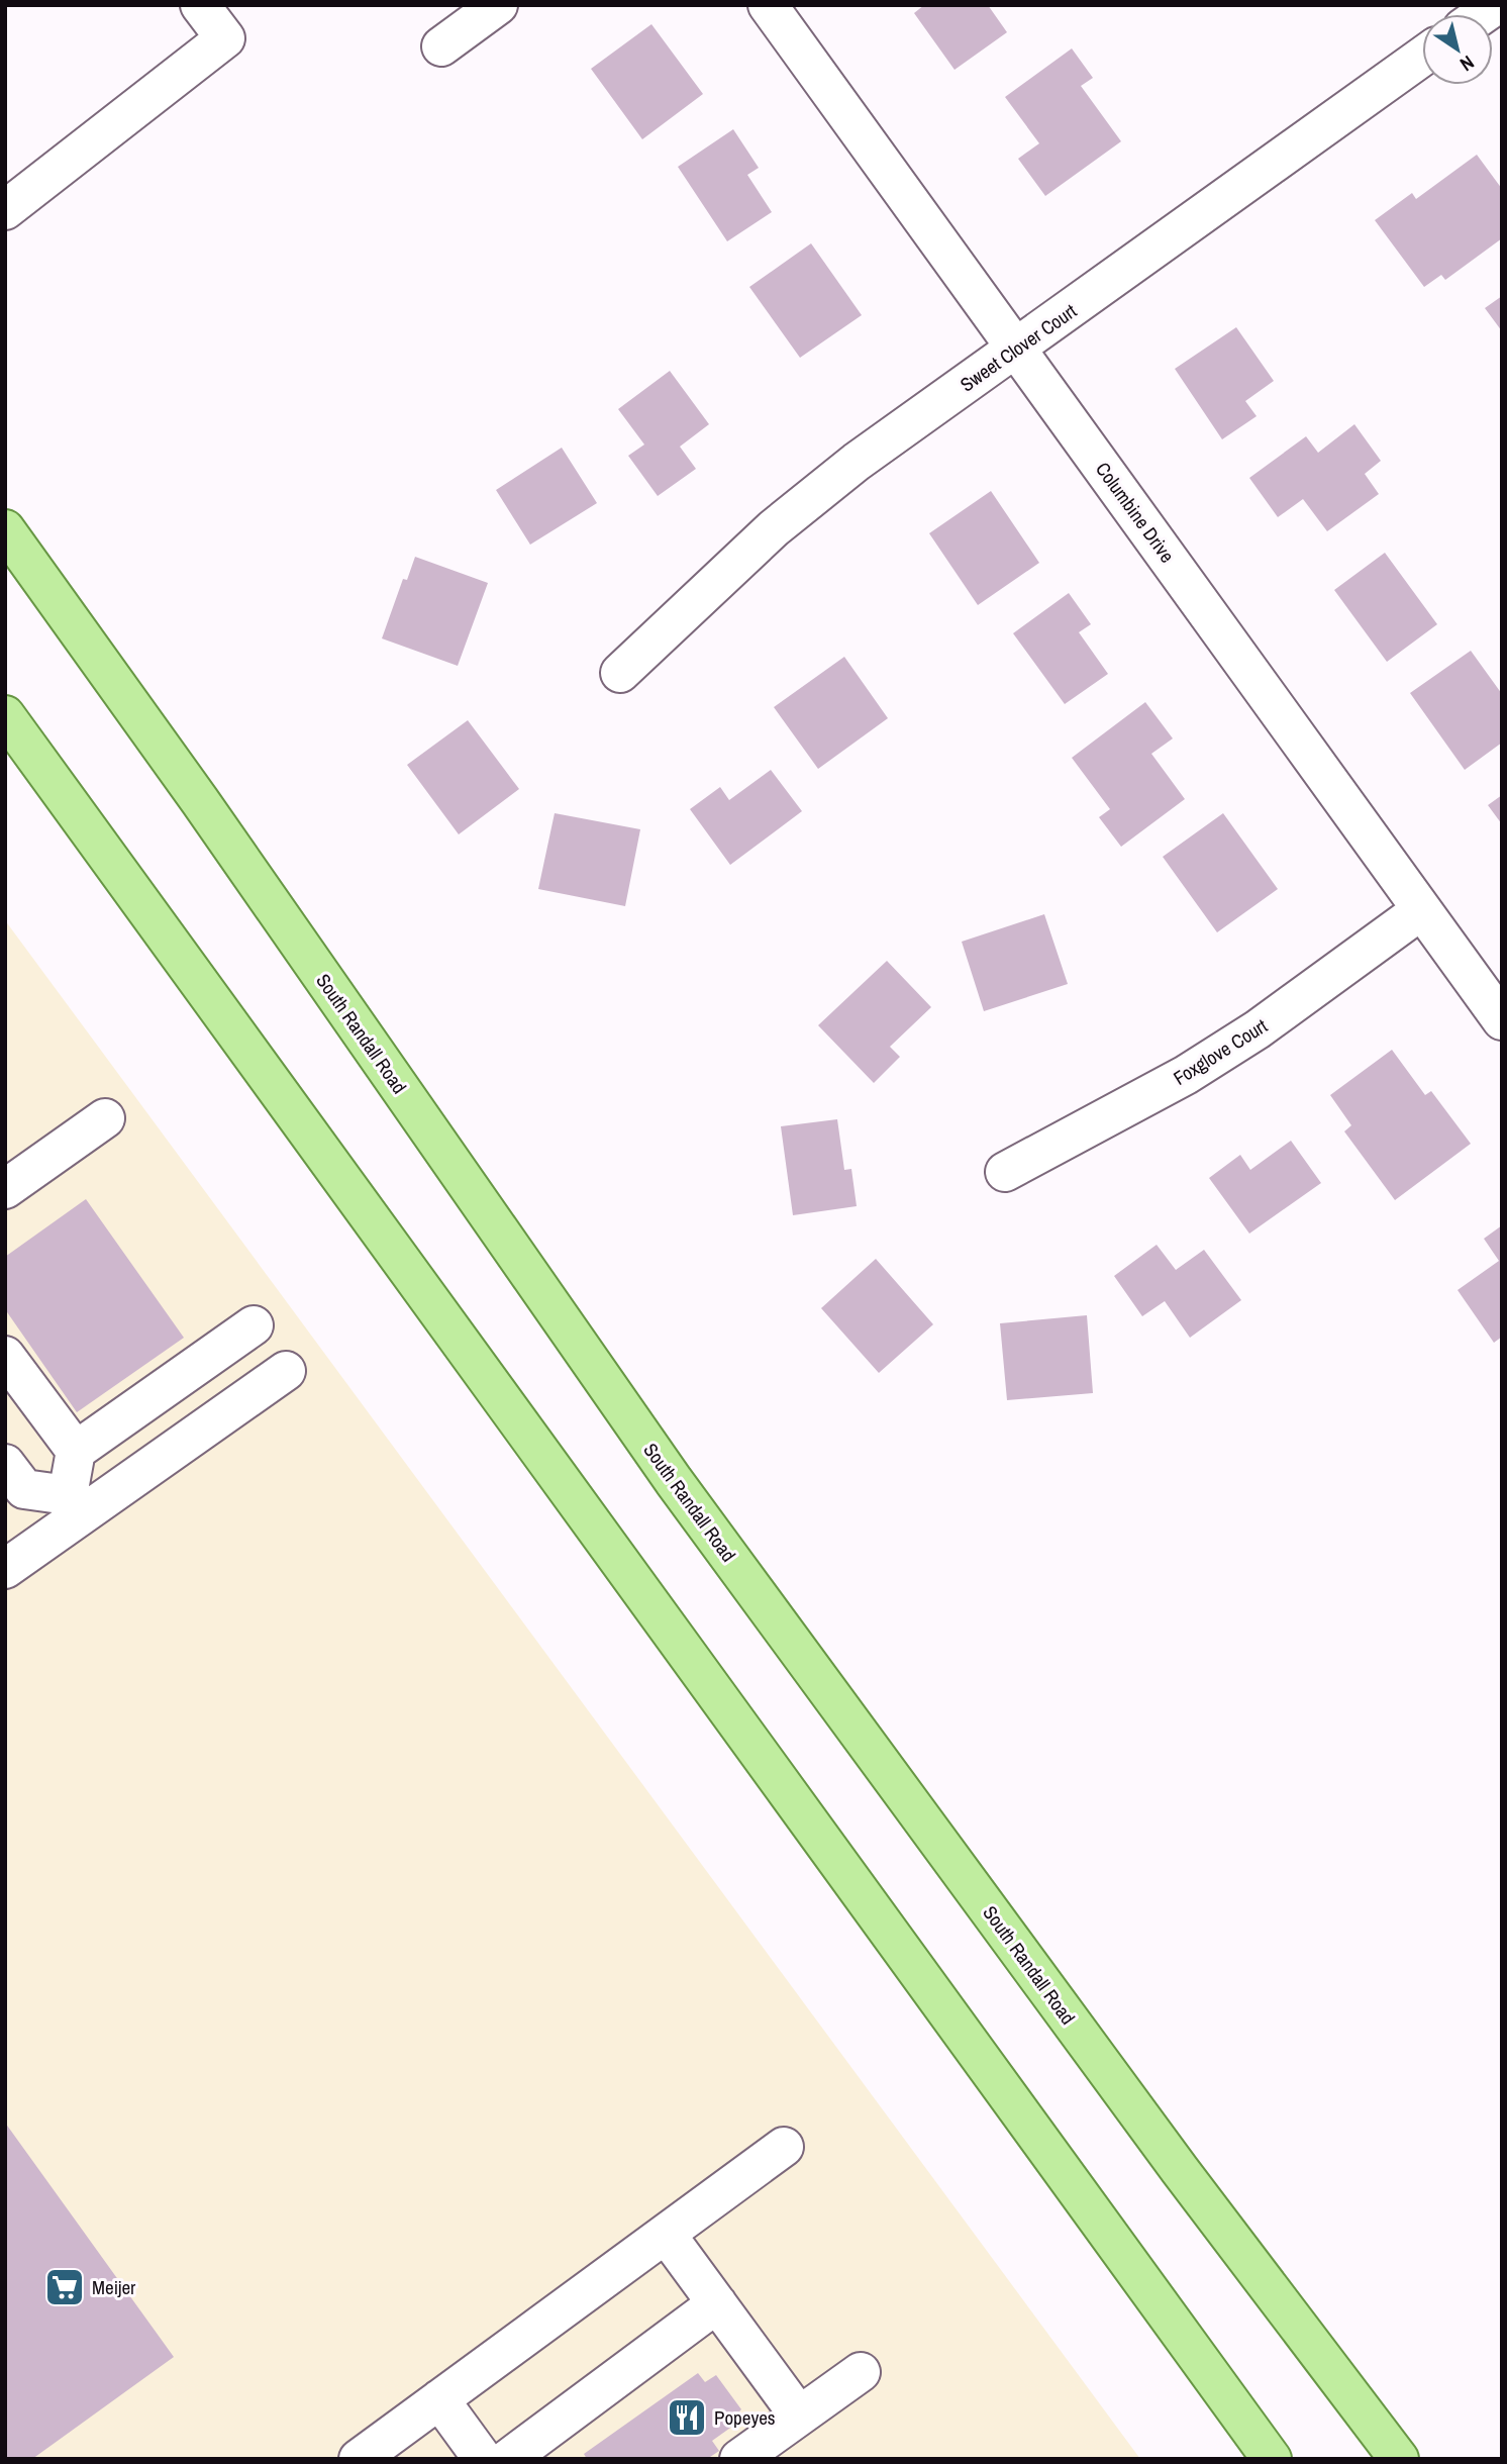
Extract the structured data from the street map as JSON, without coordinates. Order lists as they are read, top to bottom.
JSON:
{
  "streets": {
    "main road": ["South Randall Road"],
    "street": ["Sweet Clover Court", "Columbine Drive", "Foxglove Court"]
  },
  "crossings": [
    ["Sweet Clover Court", "Columbine Drive"],
    ["Columbine Drive", "Foxglove Court"]
  ],
  "places": {
    "supermarket": ["Meijer"],
    "restaurant": ["Popeyes"]
  },
  "north": "bottom right"
}
